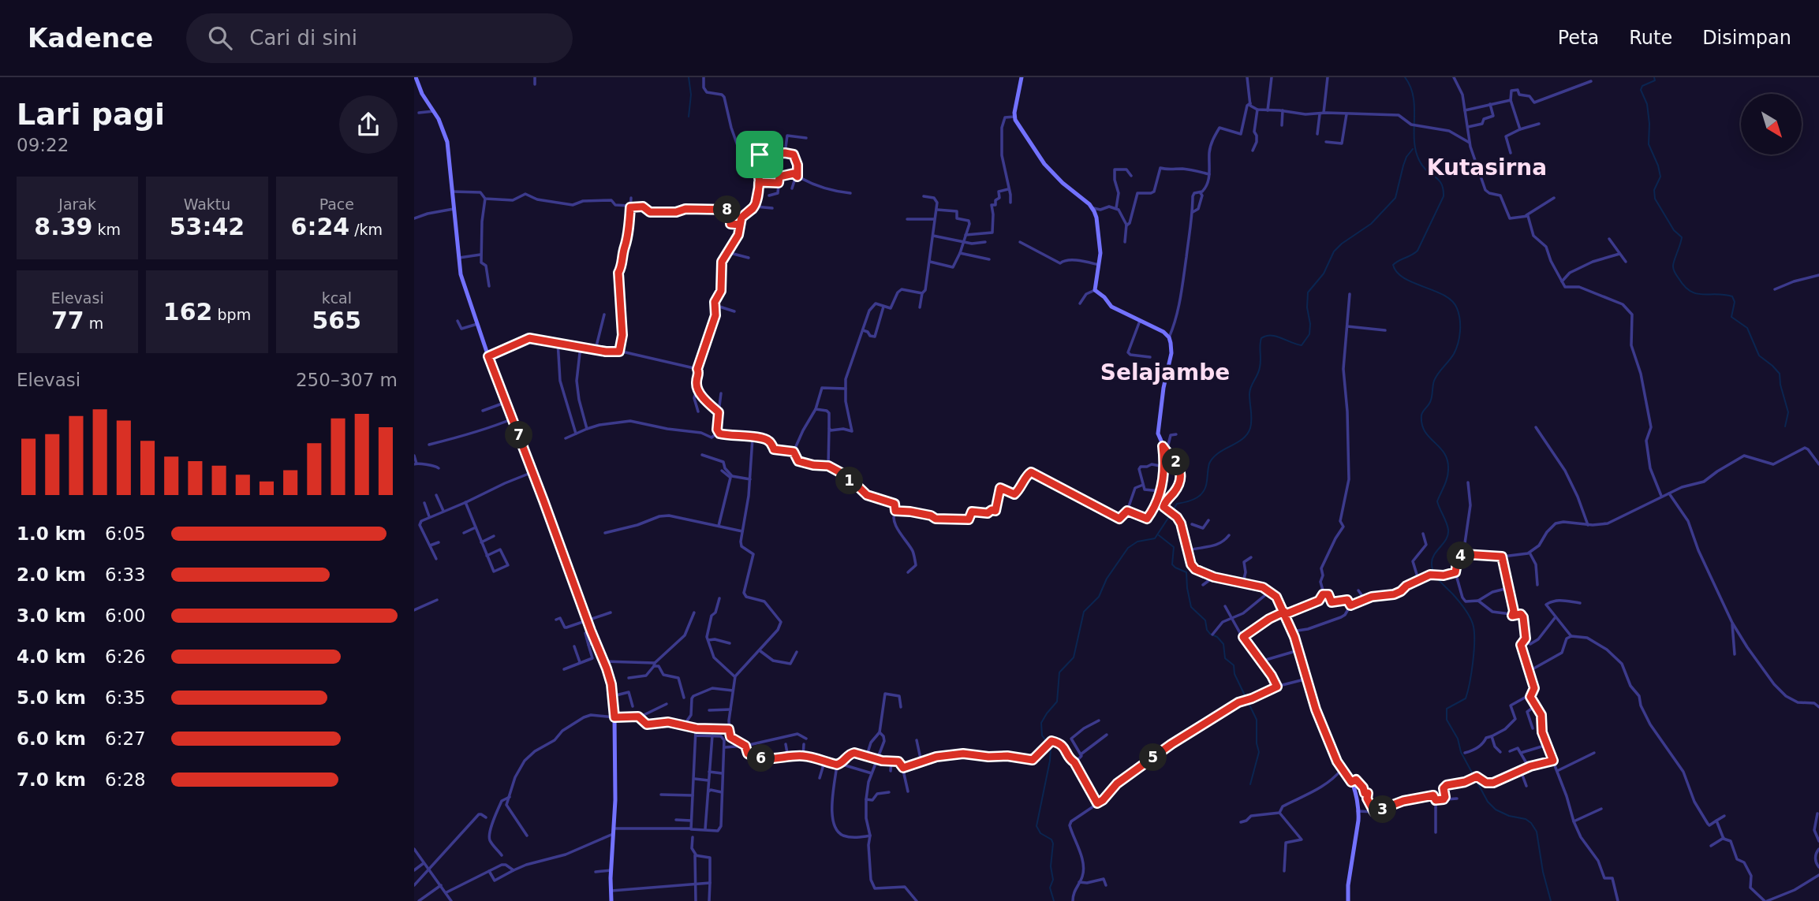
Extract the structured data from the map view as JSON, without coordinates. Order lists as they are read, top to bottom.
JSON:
{
  "districts": ["Kutasirna", "Selajambe"],
  "north": "bottom right",
  "page": {
    "header": "Kadence",
    "search": "Cari di sini",
    "nav": ["Peta", "Rute", "Disimpan"],
    "heading": ["Lari pagi", "09:22"],
    "stats": [
      ["Jarak", "8.39 km"],
      ["Waktu", "53:42"],
      ["Pace", "6:24 /km"],
      ["Elevasi", "77 m"],
      ["162 bpm"],
      ["kcal", "565"]
    ],
    "pins": [
      "8",
      "7",
      "2",
      "1",
      "4",
      "5",
      "6",
      "3"
    ],
    "chart": ["Elevasi", "250–307 m"],
    "list": [
      {
        "name": "1.0 km",
        "note": "6:05"
      },
      {
        "name": "2.0 km",
        "note": "6:33"
      },
      {
        "name": "3.0 km",
        "note": "6:00"
      },
      {
        "name": "4.0 km",
        "note": "6:26"
      },
      {
        "name": "5.0 km",
        "note": "6:35"
      },
      {
        "name": "6.0 km",
        "note": "6:27"
      },
      {
        "name": "7.0 km",
        "note": "6:28"
      }
    ]
  }
}
